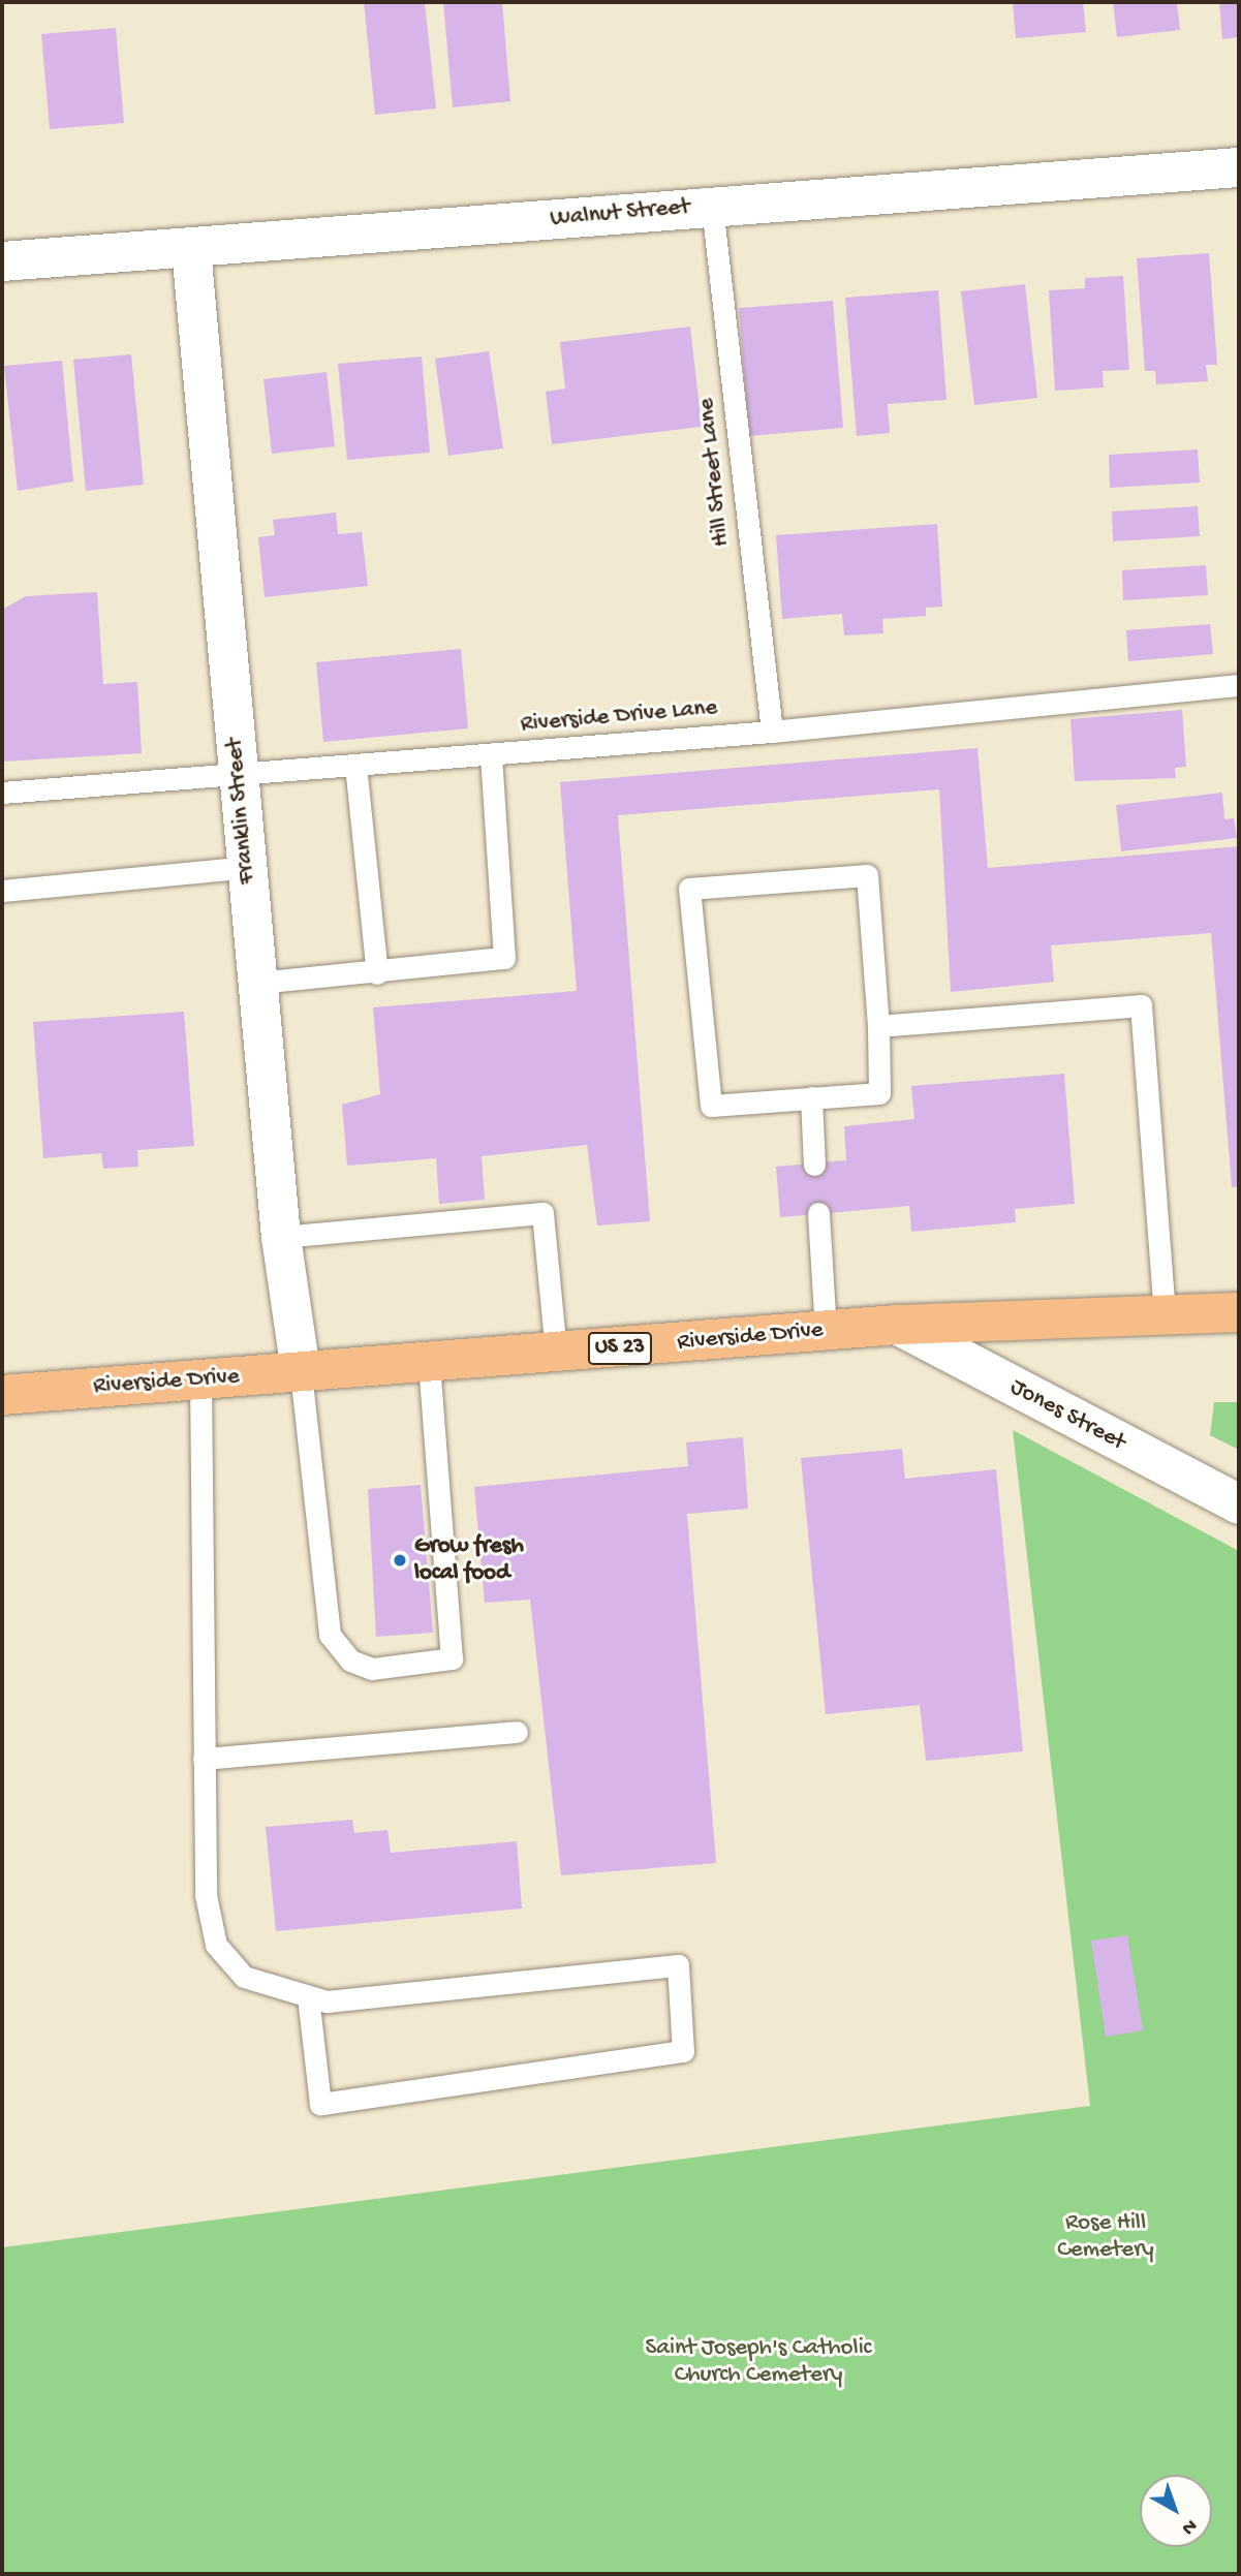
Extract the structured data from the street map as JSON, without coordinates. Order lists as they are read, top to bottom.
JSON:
{
  "streets": {
    "main road": ["Riverside Drive", "US 23"],
    "street": ["Walnut Street", "Franklin Street", "Jones Street"],
    "lane": ["Hill Street Lane", "Riverside Drive Lane"]
  },
  "crossings": [
    ["Walnut Street", "Hill Street Lane"],
    ["Walnut Street", "Franklin Street"],
    ["Hill Street Lane", "Riverside Drive Lane"],
    ["Riverside Drive Lane", "Franklin Street"],
    ["Franklin Street", "Riverside Drive"],
    ["Riverside Drive", "Jones Street"]
  ],
  "parks": ["Rose Hill Cemetery", "Saint Joseph's Catholic Church Cemetery"],
  "places": ["Grow fresh local food"],
  "north": "bottom right"
}
